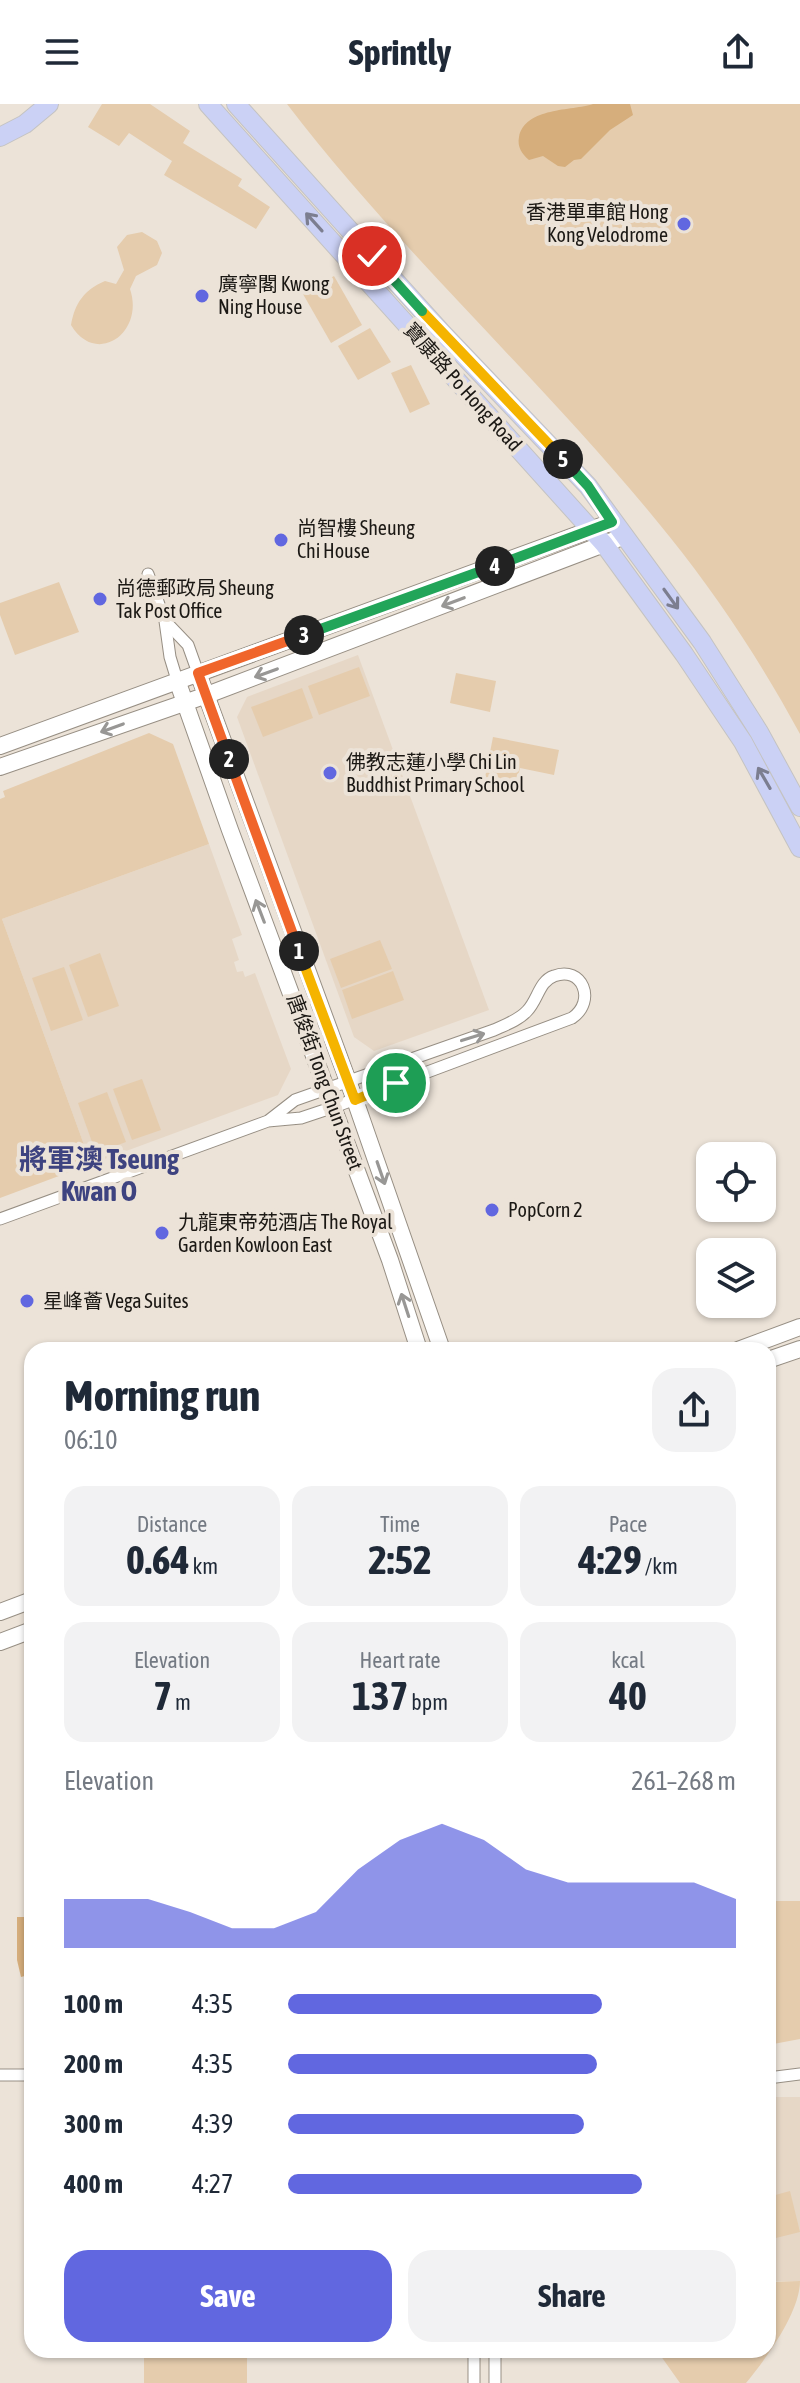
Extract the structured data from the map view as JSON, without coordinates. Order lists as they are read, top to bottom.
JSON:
{
  "streets": {
    "main road": ["寶康路 Po Hong Road", "唐俊街 Tong Chun Street"]
  },
  "districts": ["將軍澳 Tseung Kwan O"],
  "places": [
    "香港單車館 Hong Kong Velodrome",
    "廣寧閣 Kwong Ning House",
    "尚智樓 Sheung Chi House",
    "尚德郵政局 Sheung Tak Post Office",
    "佛教志蓮小學 Chi Lin Buddhist Primary School",
    "PopCorn 2",
    "九龍東帝苑酒店 The Royal Garden Kowloon East",
    "星峰薈 Vega Suites"
  ],
  "page": {
    "header": "Sprintly",
    "pins": [
      "5",
      "4",
      "3",
      "2",
      "1"
    ],
    "heading": ["Morning run", "06:10"],
    "stats": [
      ["Distance", "0.64 km"],
      ["Time", "2:52"],
      ["Pace", "4:29 /km"],
      ["Elevation", "7 m"],
      ["Heart rate", "137 bpm"],
      ["kcal", "40"]
    ],
    "chart": ["Elevation", "261–268 m"],
    "list": [
      {
        "name": "100 m",
        "note": "4:35"
      },
      {
        "name": "200 m",
        "note": "4:35"
      },
      {
        "name": "300 m",
        "note": "4:39"
      },
      {
        "name": "400 m",
        "note": "4:27"
      }
    ],
    "buttons": ["Save", "Share"]
  }
}
